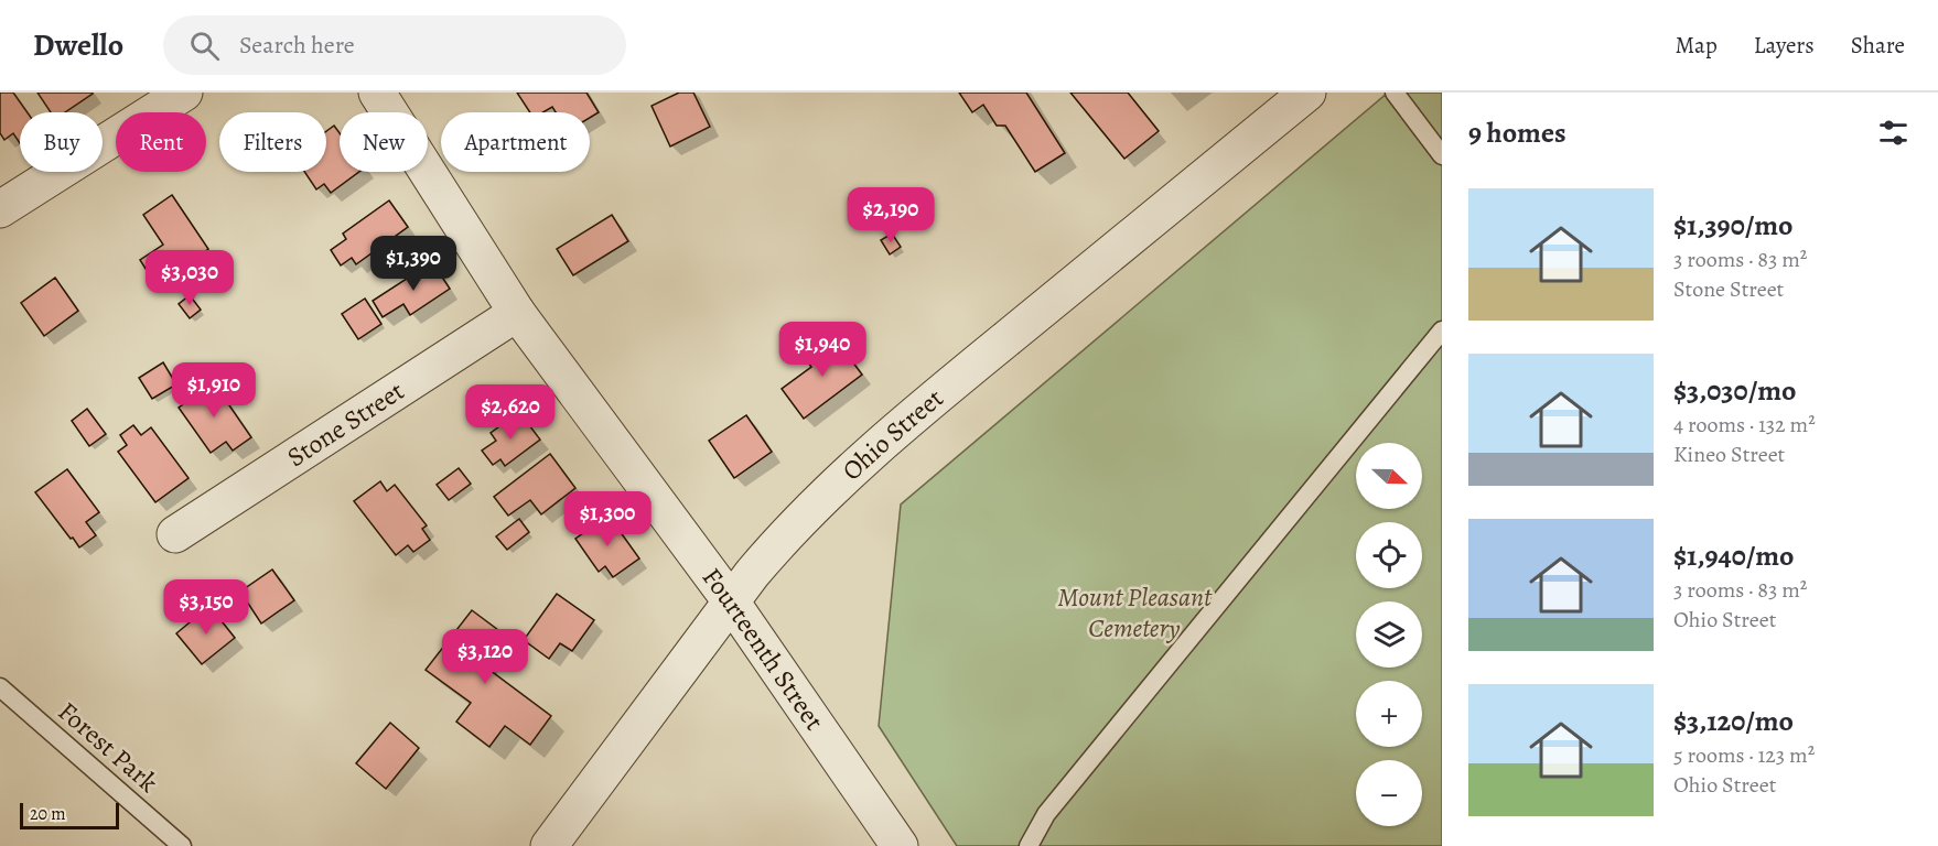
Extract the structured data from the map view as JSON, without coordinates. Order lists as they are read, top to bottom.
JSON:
{
  "streets": {
    "street": ["Stone Street", "Ohio Street", "Fourteenth Street"],
    "lane": ["Forest Park"]
  },
  "crossings": [
    ["Stone Street", "Fourteenth Street"],
    ["Ohio Street", "Fourteenth Street"]
  ],
  "parks": ["Mount Pleasant Cemetery"],
  "scale_bar": "20 m",
  "north": "right",
  "page": {
    "header": "Dwello",
    "search": "Search here",
    "nav": ["Map", "Layers", "Share"],
    "heading": "9 homes",
    "chip": [
      "Buy",
      "Rent",
      "Filters",
      "New",
      "Apartment"
    ],
    "list": [
      {
        "name": "$1,390/mo",
        "note": "3 rooms · 83 m² · Stone Street"
      },
      {
        "name": "$3,030/mo",
        "note": "4 rooms · 132 m² · Kineo Street"
      },
      {
        "name": "$1,940/mo",
        "note": "3 rooms · 83 m² · Ohio Street"
      },
      {
        "name": "$3,120/mo",
        "note": "5 rooms · 123 m² · Ohio Street"
      }
    ],
    "price": [
      "$2,190",
      "$1,390",
      "$3,030",
      "$1,940",
      "$1,910",
      "$2,620",
      "$1,300",
      "$3,150",
      "$3,120"
    ],
    "map_buttons": ["+", "−"],
    "scale": "20 m"
  }
}
